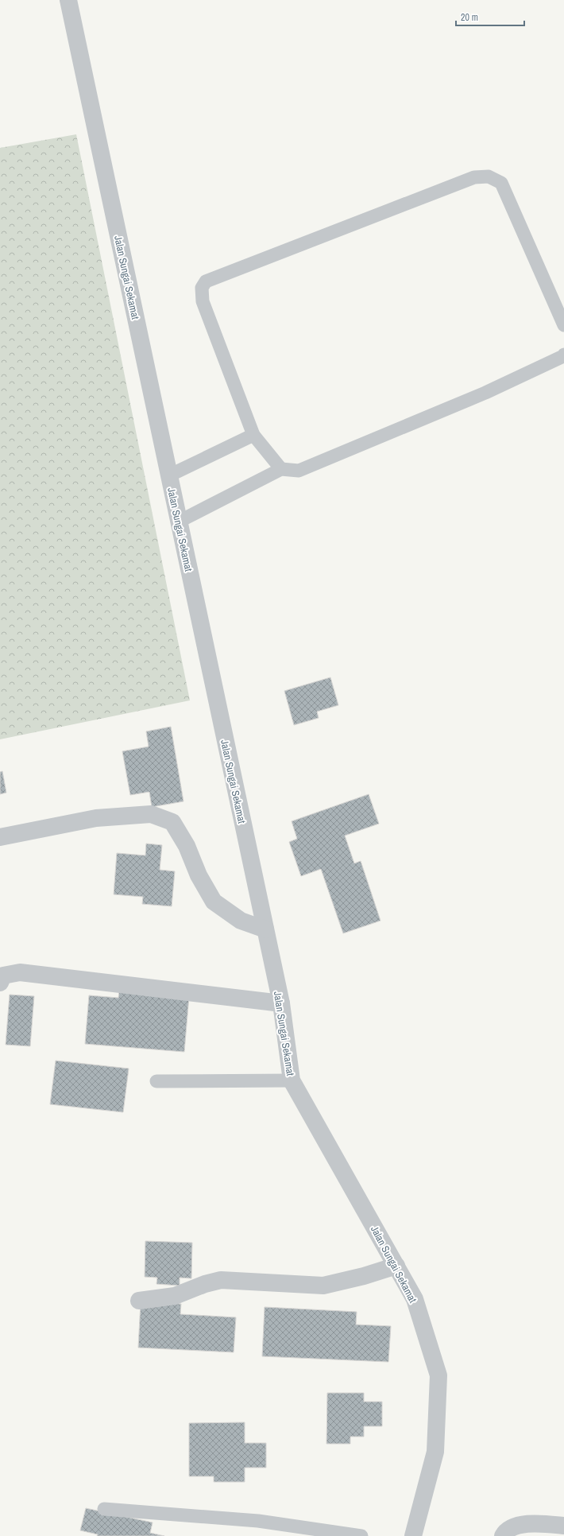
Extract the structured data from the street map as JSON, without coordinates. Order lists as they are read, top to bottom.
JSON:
{
  "streets": {
    "street": ["Jalan Sungai Sekamat"]
  },
  "scale_bar": "20 m"
}
